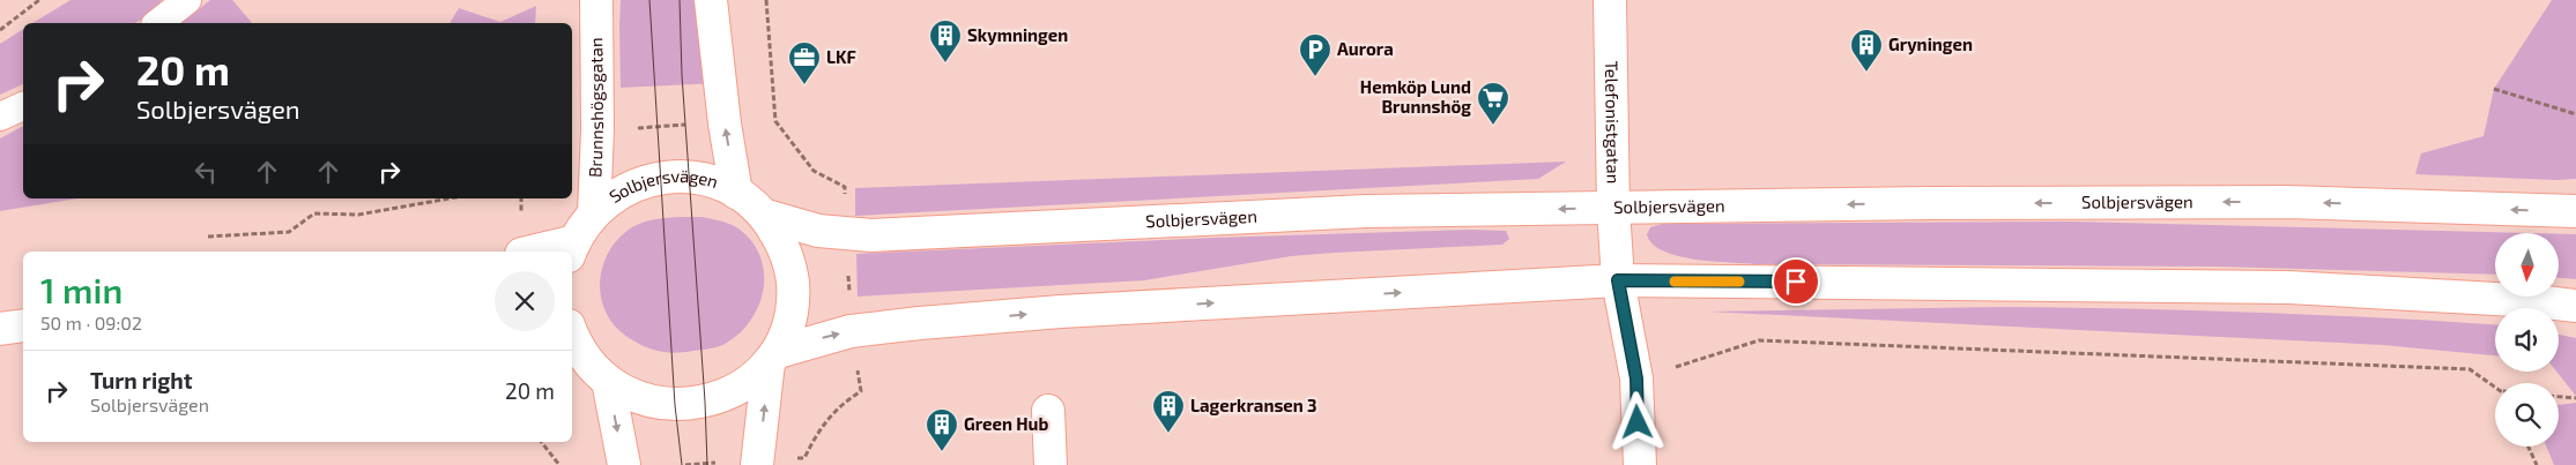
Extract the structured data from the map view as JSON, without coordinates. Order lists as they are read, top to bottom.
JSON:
{
  "streets": {
    "main road": ["Brunnshögsgatan", "Telefonistgatan", "Solbjersvägen"]
  },
  "crossings": [
    ["Brunnshögsgatan", "Solbjersvägen"],
    ["Telefonistgatan", "Solbjersvägen"]
  ],
  "places": {
    "building": [
      "Skymningen",
      "Gryningen",
      "Lagerkransen 3",
      "Green Hub"
    ],
    "parking": ["Aurora"],
    "office": ["LKF"],
    "supermarket": ["Hemköp Lund Brunnshög"]
  },
  "north": "bottom",
  "page": {
    "turn": ["20 m", "Solbjersvägen"],
    "heading": ["1 min", "50 m · 09:02"],
    "list": [
      {
        "name": "Turn right",
        "note": "Solbjersvägen",
        "value": "20 m"
      }
    ]
  }
}
